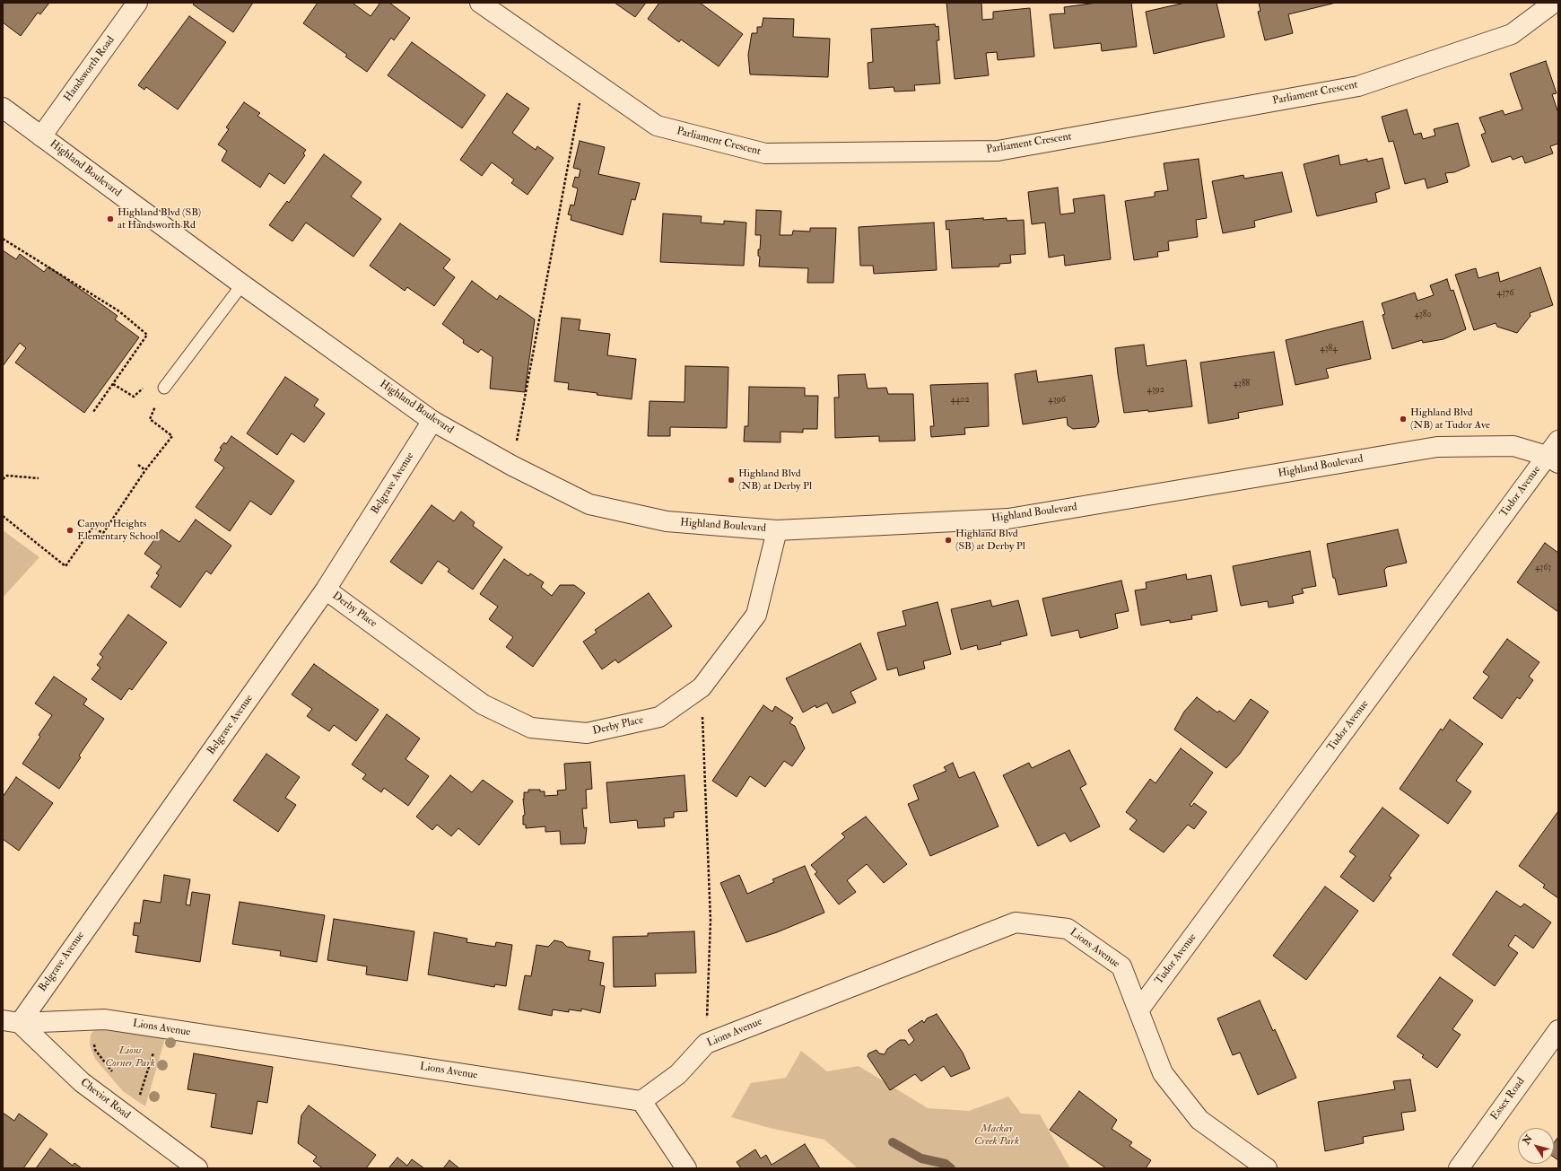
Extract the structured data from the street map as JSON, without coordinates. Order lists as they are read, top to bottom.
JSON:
{
  "streets": {
    "street": [
      "Handsworth Road",
      "Parliament Crescent",
      "Highland Boulevard",
      "Belgrave Avenue",
      "Tudor Avenue",
      "Derby Place",
      "Lions Avenue",
      "Cheviot Road",
      "Essex Road"
    ]
  },
  "crossings": [
    ["Handsworth Road", "Highland Boulevard"],
    ["Highland Boulevard", "Belgrave Avenue"],
    ["Highland Boulevard", "Tudor Avenue"],
    ["Highland Boulevard", "Derby Place"],
    ["Belgrave Avenue", "Derby Place"],
    ["Belgrave Avenue", "Lions Avenue"],
    ["Belgrave Avenue", "Cheviot Road"],
    ["Tudor Avenue", "Lions Avenue"],
    ["Lions Avenue", "Cheviot Road"]
  ],
  "parks": ["Lions Corner Park", "Mackay Creek Park"],
  "places": [
    "Highland Blvd (SB) at Handsworth Rd",
    "Highland Blvd (NB) at Tudor Ave",
    "Highland Blvd (NB) at Derby Pl",
    "Canyon Heights Elementary School",
    "Highland Blvd (SB) at Derby Pl"
  ],
  "house_numbers": [
    "4376",
    "4380",
    "4384",
    "4388",
    "4392",
    "4402",
    "4396",
    "4363"
  ],
  "north": "top left"
}
